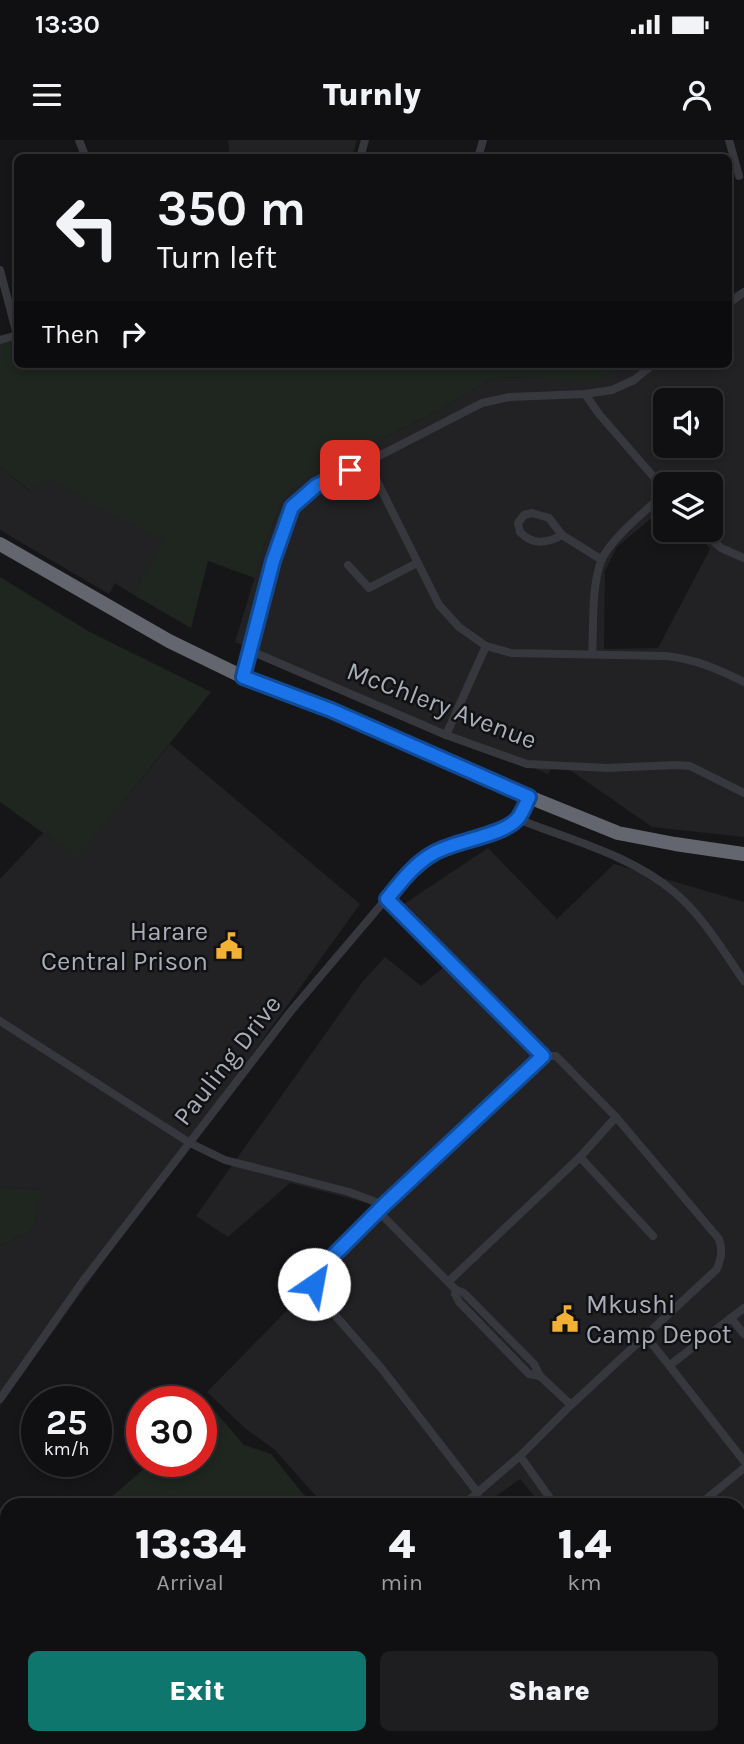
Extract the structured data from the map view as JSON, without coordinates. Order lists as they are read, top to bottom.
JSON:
{
  "streets": {
    "street": ["McChlery Avenue", "Pauling Drive"]
  },
  "places": {
    "public building": ["Harare Central Prison", "Mkushi Camp Depot"]
  },
  "page": {
    "status": "13:30",
    "header": "Turnly",
    "turn": ["350 m", "Turn left"],
    "then": "Then",
    "speed": "25 km/h",
    "limit": "30",
    "eta": [
      "13:34",
      "Arrival",
      "4",
      "min",
      "1.4",
      "km"
    ],
    "buttons": ["Exit", "Share"]
  }
}
